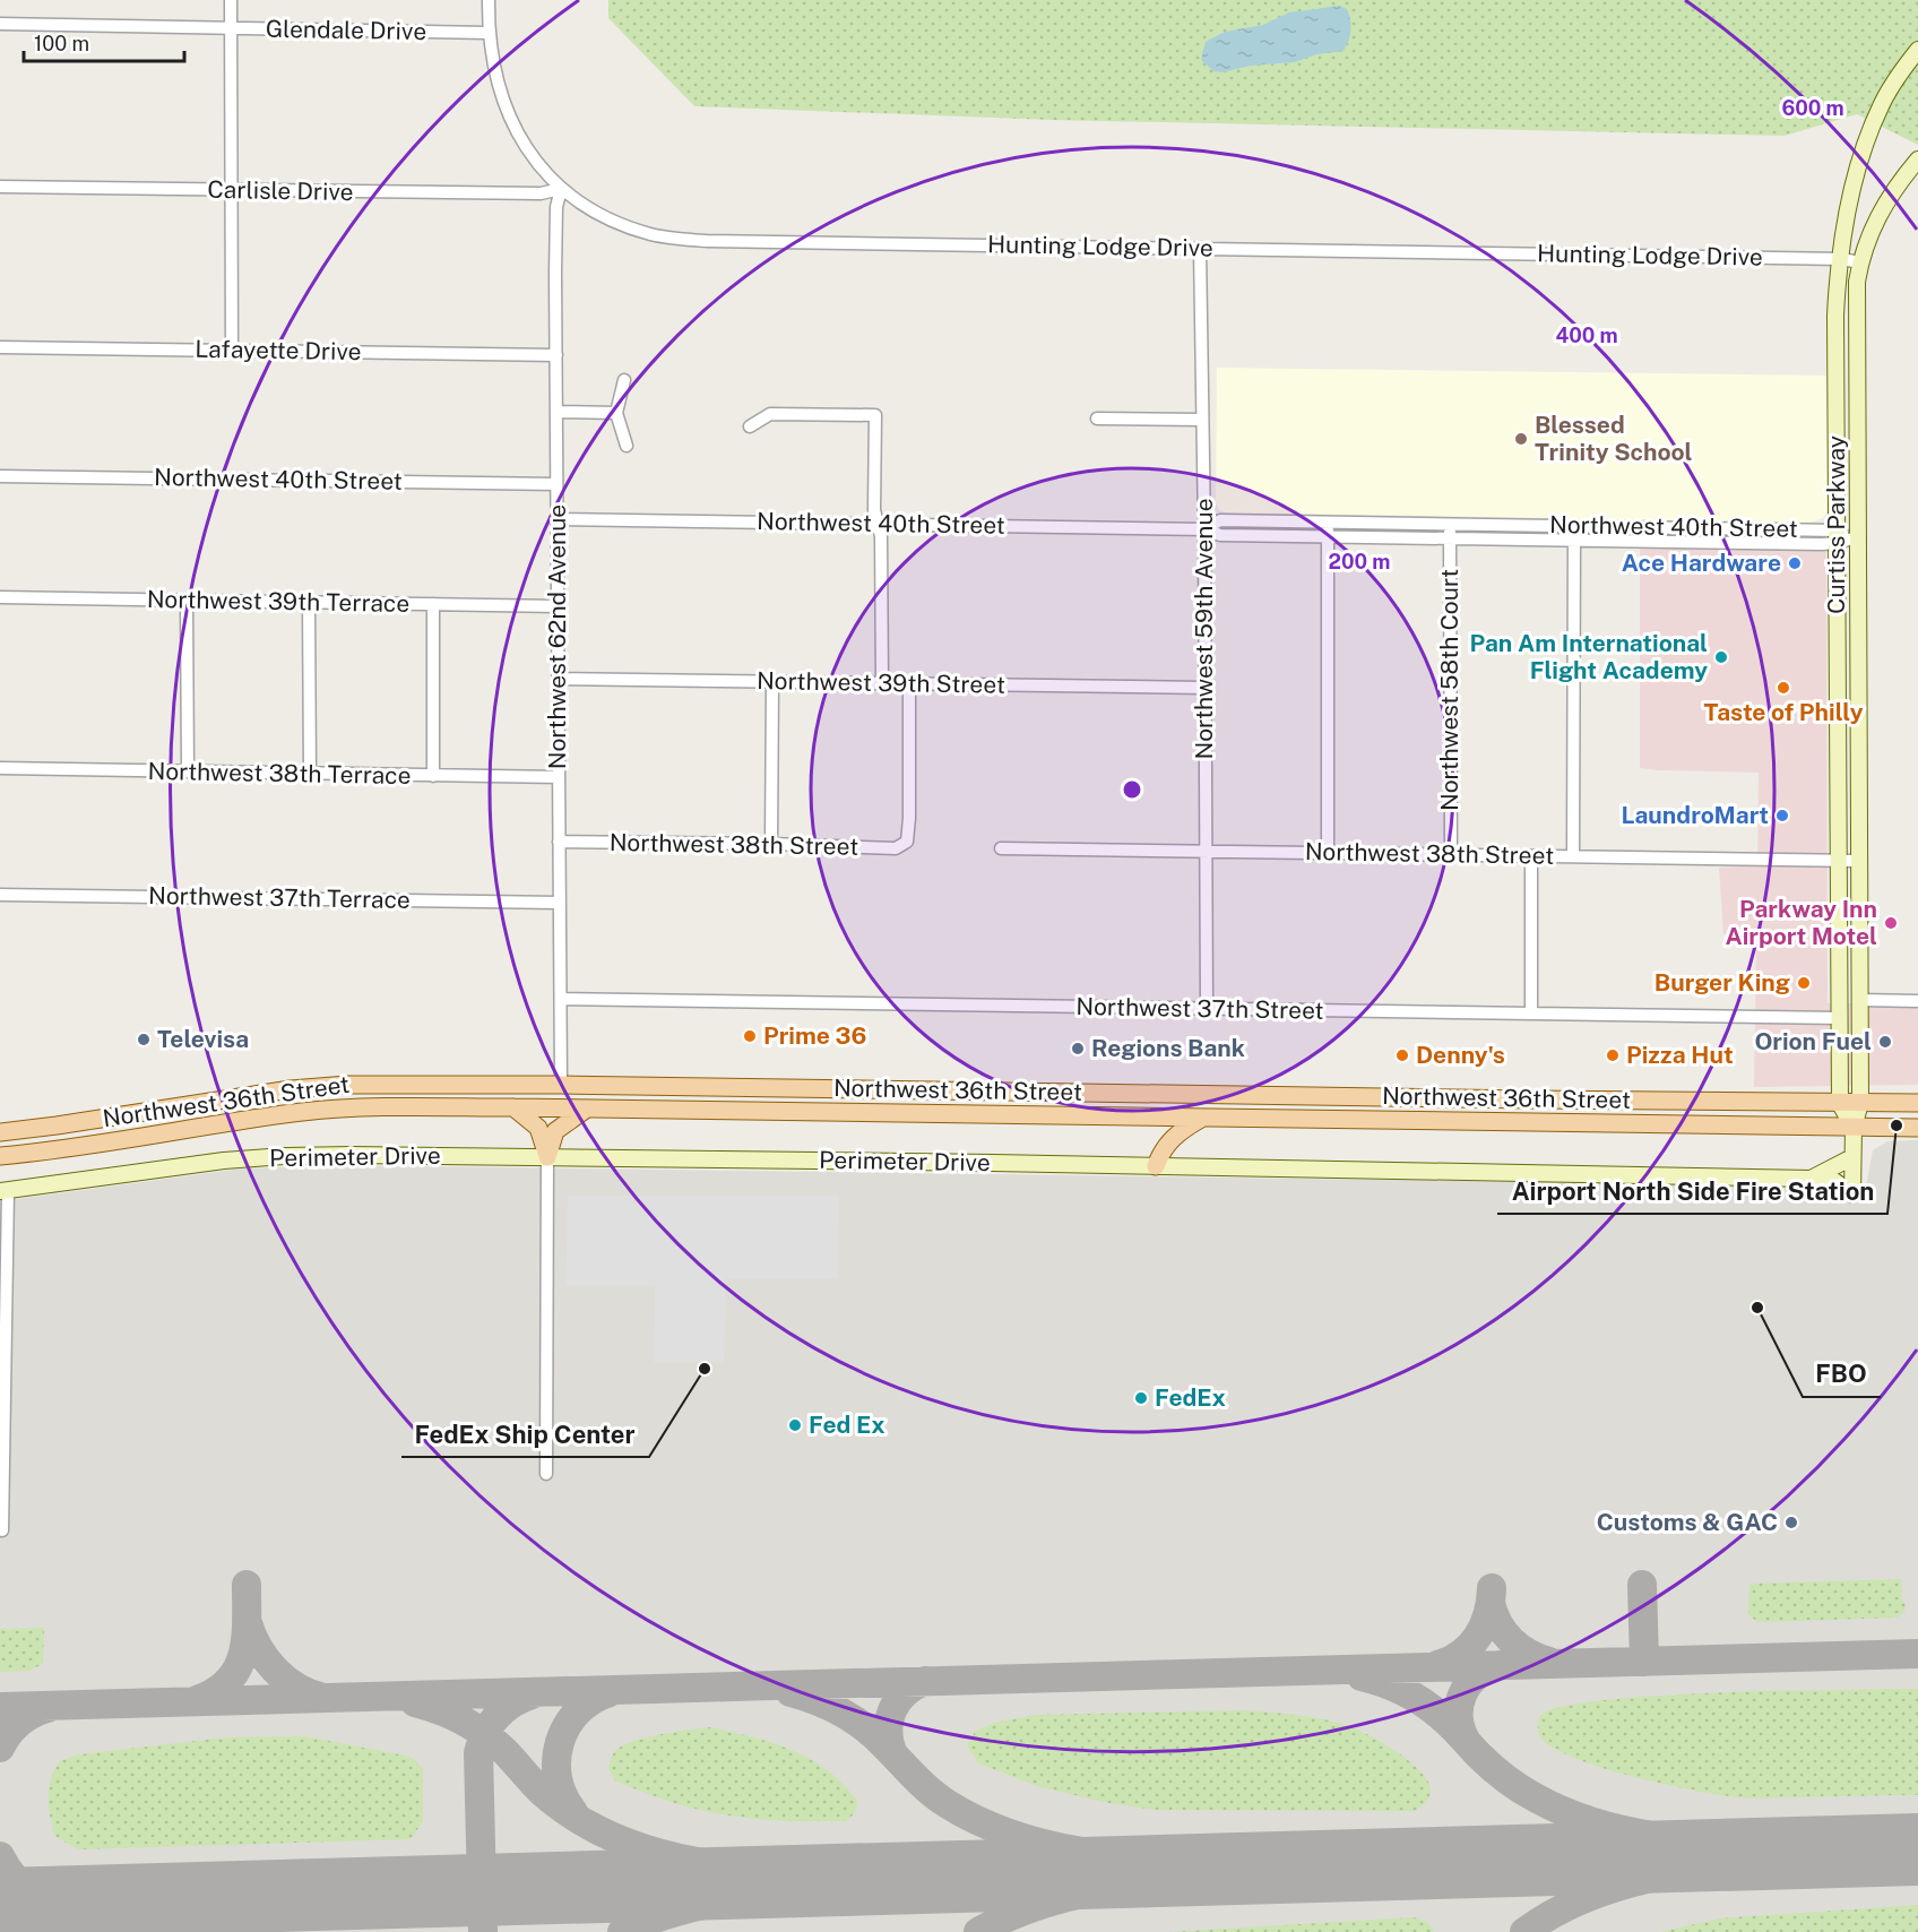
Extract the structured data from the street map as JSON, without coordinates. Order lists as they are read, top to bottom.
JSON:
{
  "streets": {
    "main road": ["Curtiss Parkway", "Northwest 36th Street", "Perimeter Drive"],
    "street": [
      "Glendale Drive",
      "Carlisle Drive",
      "Hunting Lodge Drive",
      "Lafayette Drive",
      "Northwest 40th Street",
      "Northwest 39th Terrace",
      "Northwest 59th Avenue",
      "Northwest 62nd Avenue",
      "Northwest 39th Street",
      "Northwest 58th Court",
      "Northwest 38th Terrace",
      "Northwest 38th Street",
      "Northwest 37th Terrace",
      "Northwest 37th Street"
    ]
  },
  "crossings": [
    ["Glendale Drive", "Hunting Lodge Drive"],
    ["Carlisle Drive", "Hunting Lodge Drive"],
    ["Carlisle Drive", "Northwest 62nd Avenue"],
    ["Hunting Lodge Drive", "Curtiss Parkway"],
    ["Hunting Lodge Drive", "Northwest 59th Avenue"],
    ["Hunting Lodge Drive", "Northwest 62nd Avenue"],
    ["Lafayette Drive", "Northwest 62nd Avenue"],
    ["Northwest 40th Street", "Curtiss Parkway"],
    ["Northwest 40th Street", "Northwest 59th Avenue"],
    ["Northwest 40th Street", "Northwest 62nd Avenue"],
    ["Northwest 40th Street", "Northwest 58th Court"],
    ["Curtiss Parkway", "Northwest 38th Street"],
    ["Curtiss Parkway", "Northwest 37th Street"],
    ["Curtiss Parkway", "Northwest 36th Street"],
    ["Curtiss Parkway", "Perimeter Drive"],
    ["Northwest 39th Terrace", "Northwest 62nd Avenue"],
    ["Northwest 59th Avenue", "Northwest 39th Street"],
    ["Northwest 59th Avenue", "Northwest 38th Street"],
    ["Northwest 59th Avenue", "Northwest 37th Street"],
    ["Northwest 62nd Avenue", "Northwest 39th Street"],
    ["Northwest 62nd Avenue", "Northwest 38th Terrace"],
    ["Northwest 62nd Avenue", "Northwest 38th Street"],
    ["Northwest 62nd Avenue", "Northwest 37th Terrace"],
    ["Northwest 62nd Avenue", "Northwest 37th Street"],
    ["Northwest 62nd Avenue", "Northwest 36th Street"],
    ["Northwest 39th Street", "Northwest 38th Street"],
    ["Northwest 58th Court", "Northwest 38th Street"]
  ],
  "places": [
    "Blessed Trinity School",
    "Ace Hardware",
    "Pan Am International Flight Academy",
    "Taste of Philly",
    "LaundroMart",
    "Parkway Inn Airport Motel",
    "Burger King",
    "Prime 36",
    "Televisa",
    "Orion Fuel",
    "Regions Bank",
    "Denny's",
    "Pizza Hut",
    "Airport North Side Fire Station",
    "FBO",
    "FedEx Ship Center",
    "FedEx",
    "Fed Ex",
    "Customs & GAC"
  ],
  "scale_bar": "100 m",
  "rings": ["600 m", "400 m", "200 m"]
}
